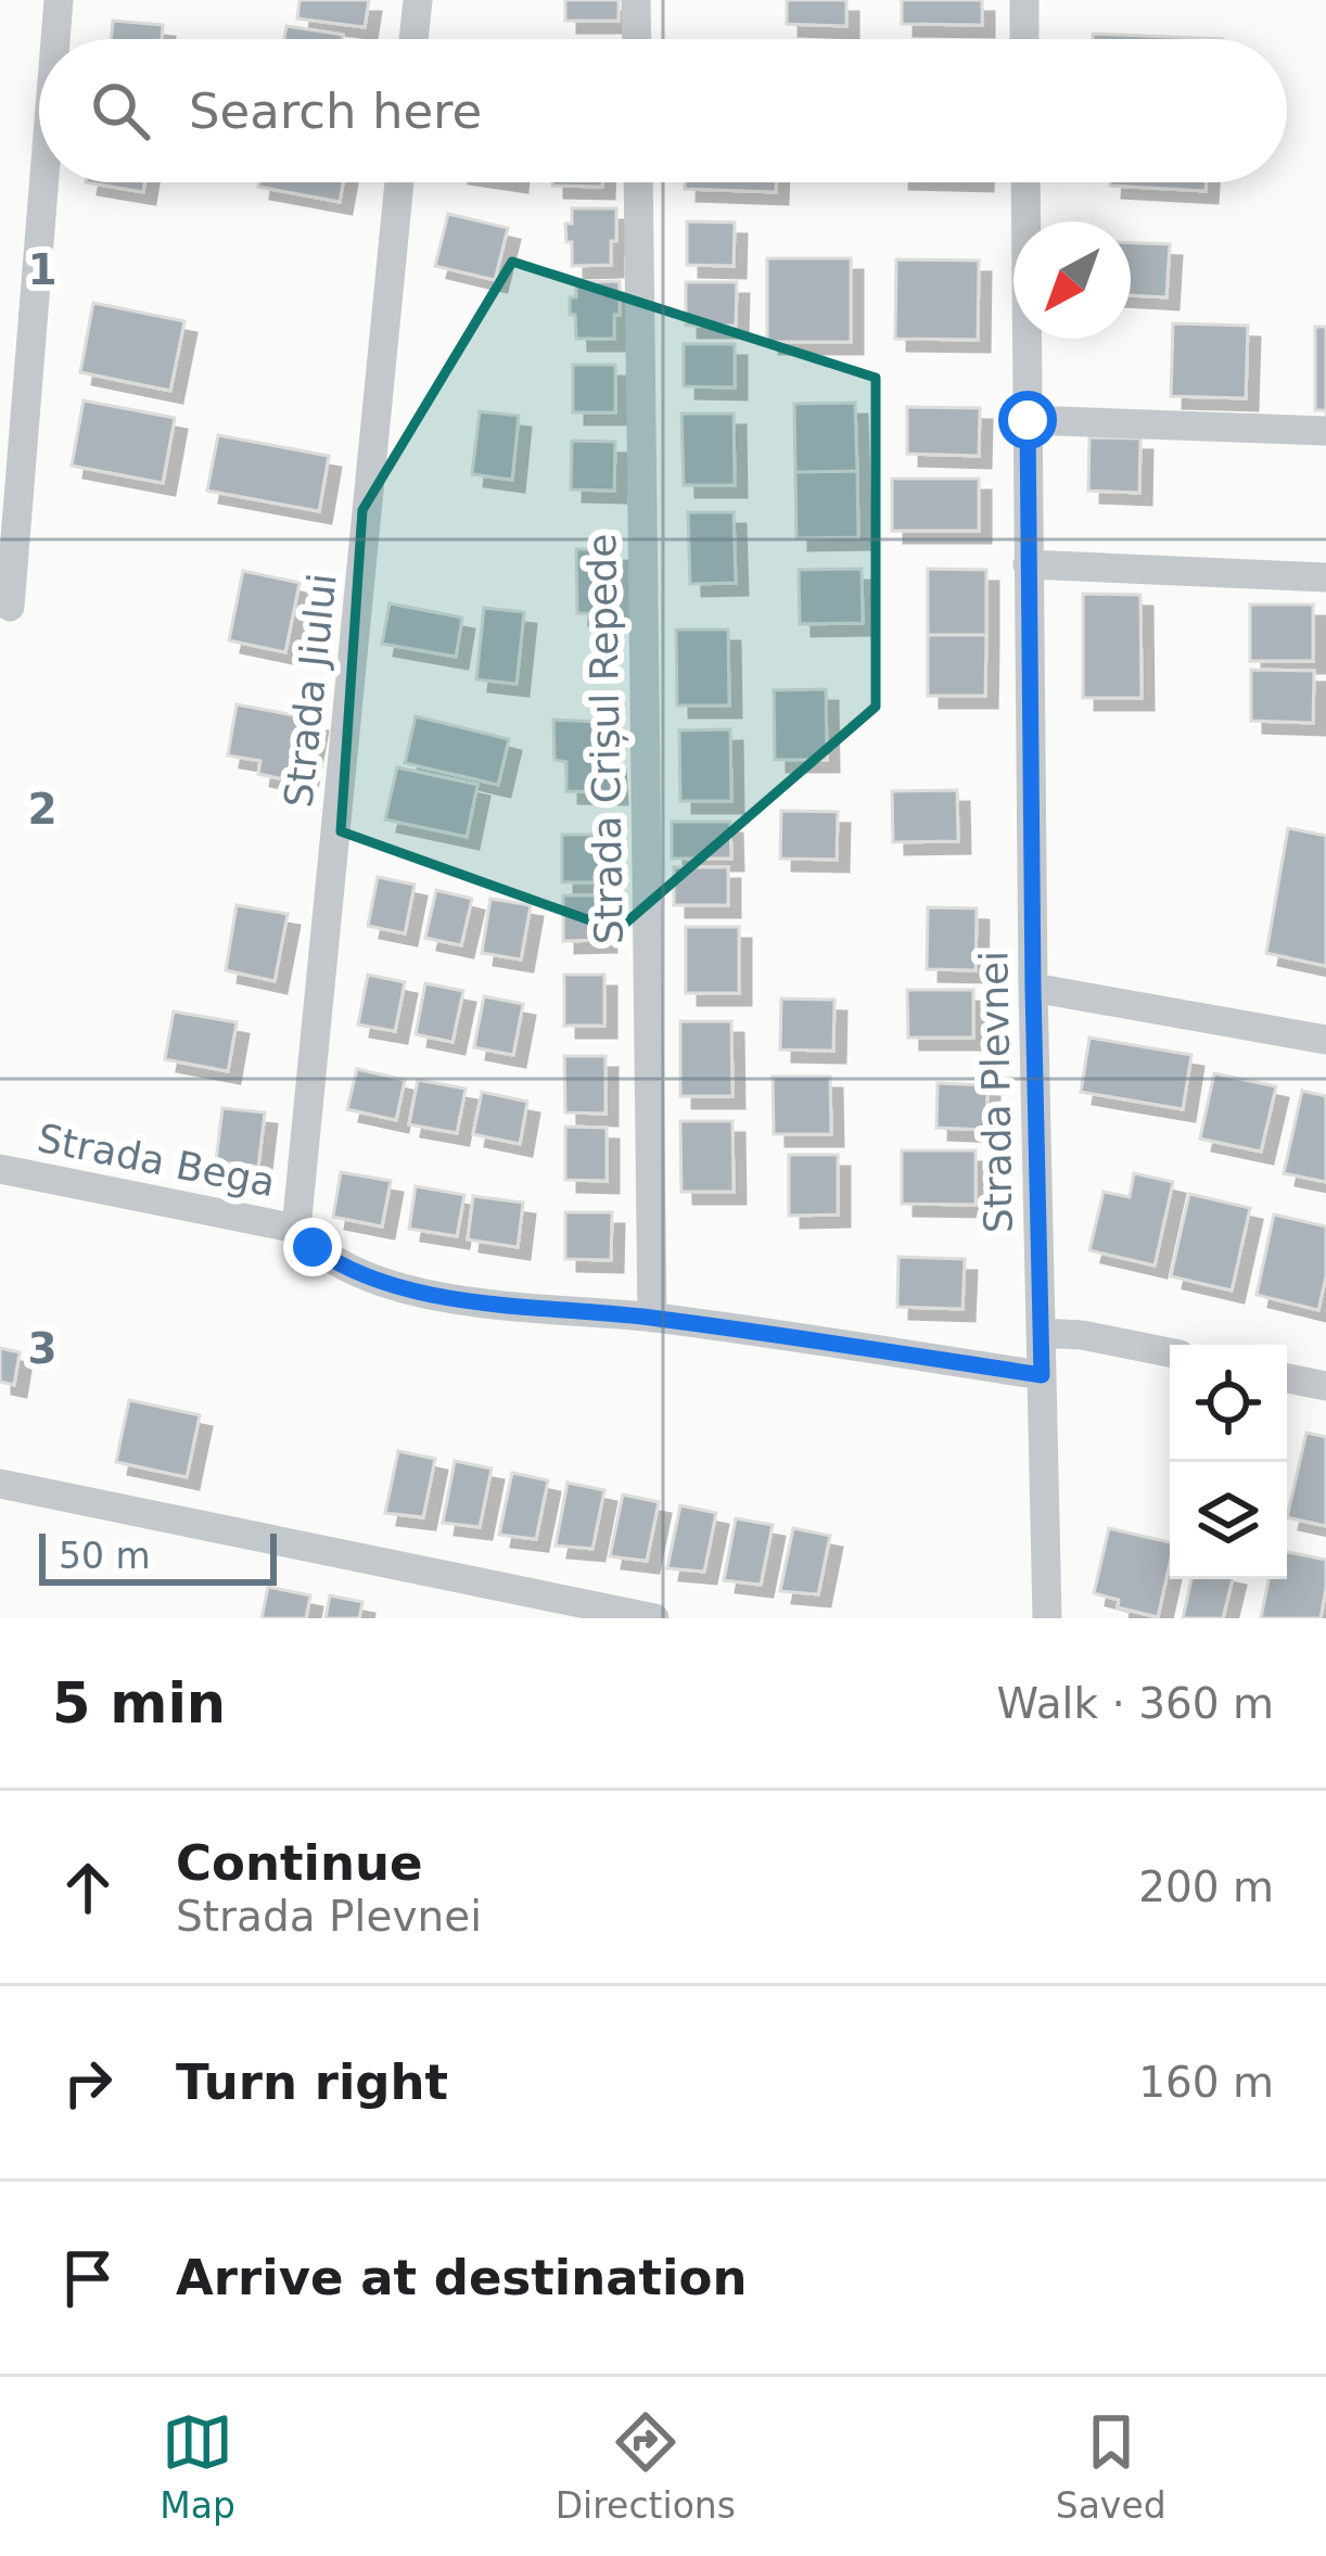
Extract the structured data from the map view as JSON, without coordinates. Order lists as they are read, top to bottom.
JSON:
{
  "streets": {
    "street": [
      "Strada Jiului",
      "Strada Crișul Repede",
      "Strada Plevnei",
      "Strada Bega"
    ]
  },
  "crossings": [
    ["Strada Jiului", "Strada Bega"]
  ],
  "scale_bar": "50 m",
  "north": "bottom left",
  "page": {
    "search": "Search here",
    "scale": "50 m",
    "heading": ["5 min", "Walk · 360 m"],
    "list": [
      ["Continue", "Strada Plevnei", "200 m"],
      ["Turn right", "160 m"],
      "Arrive at destination"
    ],
    "nav": ["Map", "Directions", "Saved"]
  },
  "grid": {
    "rows": ["1", "2", "3"]
  }
}
